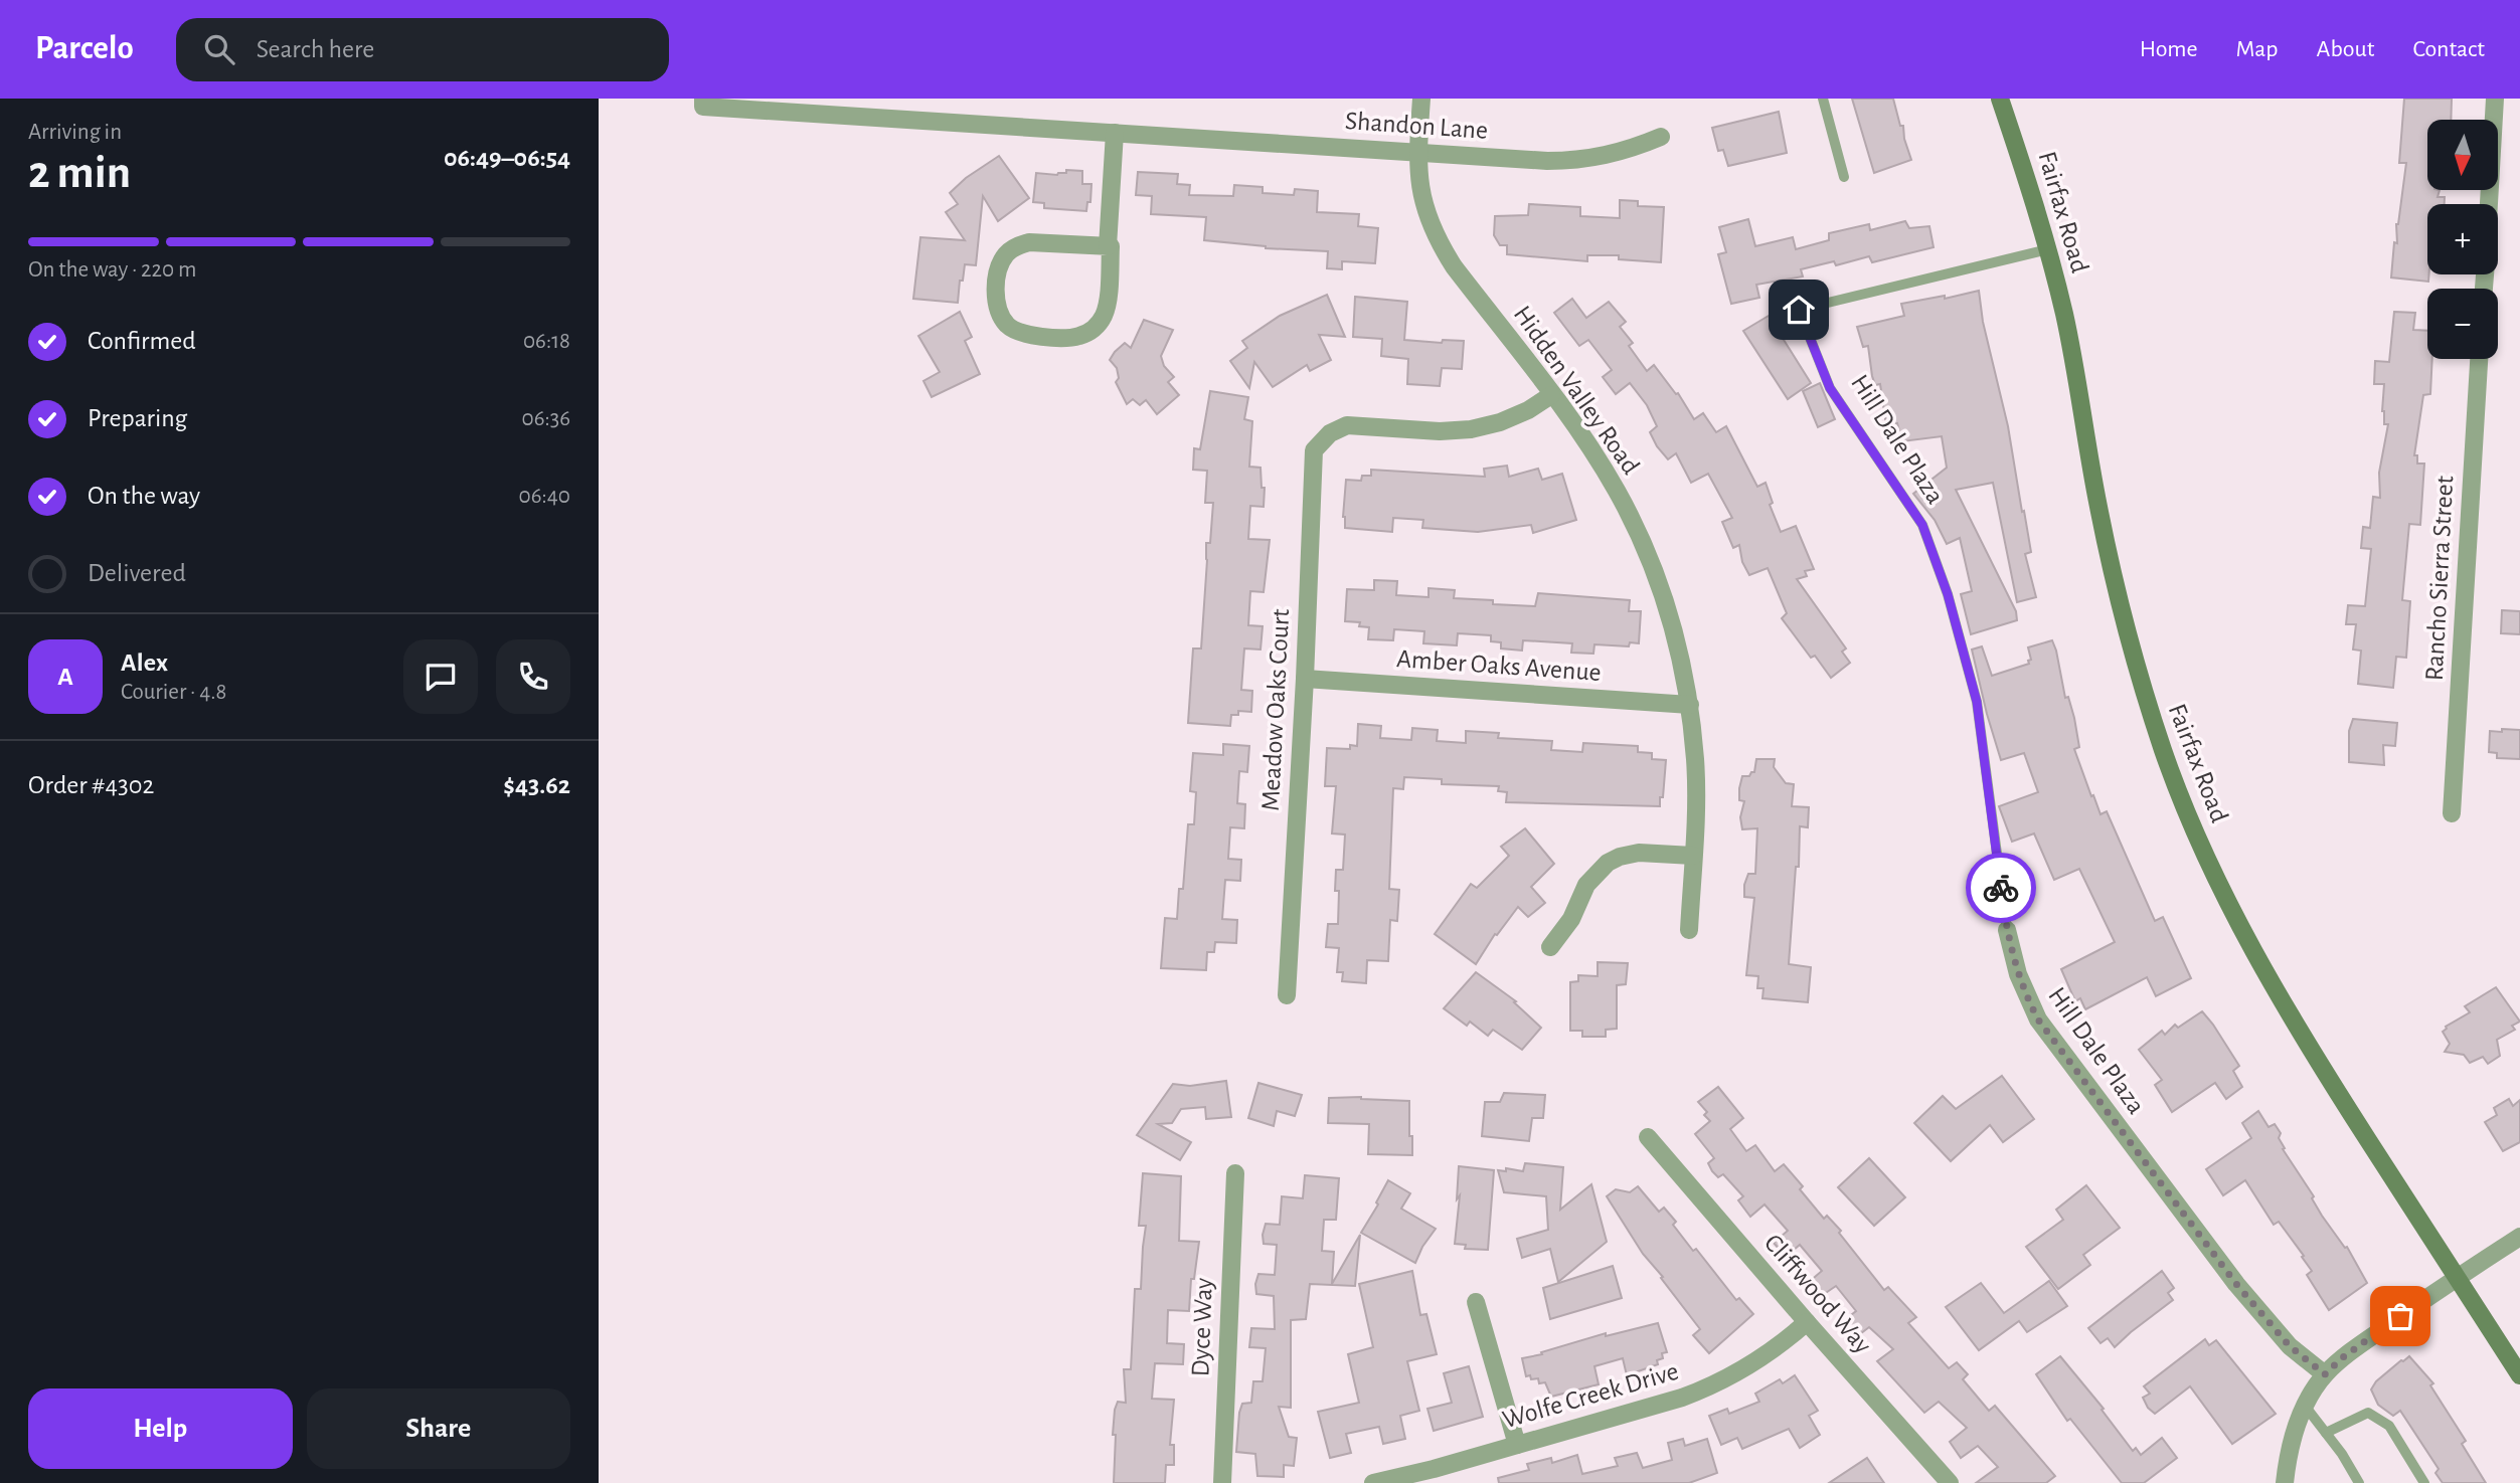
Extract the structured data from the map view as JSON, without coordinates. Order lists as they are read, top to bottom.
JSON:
{
  "streets": {
    "main road": ["Fairfax Road"],
    "street": [
      "Shandon Lane",
      "Hidden Valley Road",
      "Hill Dale Plaza",
      "Rancho Sierra Street",
      "Amber Oaks Avenue",
      "Meadow Oaks Court",
      "Cliffwood Way",
      "Dyce Way",
      "Wolfe Creek Drive"
    ]
  },
  "crossings": [
    ["Shandon Lane", "Hidden Valley Road"],
    ["Fairfax Road", "Hill Dale Plaza"],
    ["Hidden Valley Road", "Amber Oaks Avenue"],
    ["Hidden Valley Road", "Meadow Oaks Court"],
    ["Amber Oaks Avenue", "Meadow Oaks Court"],
    ["Cliffwood Way", "Wolfe Creek Drive"]
  ],
  "north": "bottom",
  "page": {
    "header": "Parcelo",
    "search": "Search here",
    "nav": [
      "Home",
      "Map",
      "About",
      "Contact"
    ],
    "heading": ["2 min", "Arriving in", "06:49–06:54"],
    "panel": [
      "Alex",
      "Courier · 4.8",
      "Order #4302",
      "$43.62"
    ],
    "map_buttons": ["+", "−"],
    "bar": "On the way · 220 m",
    "list": [
      ["Confirmed", "06:18"],
      ["Preparing", "06:36"],
      ["On the way", "06:40"],
      "Delivered"
    ],
    "round": "A",
    "buttons": ["Help", "Share"]
  }
}
